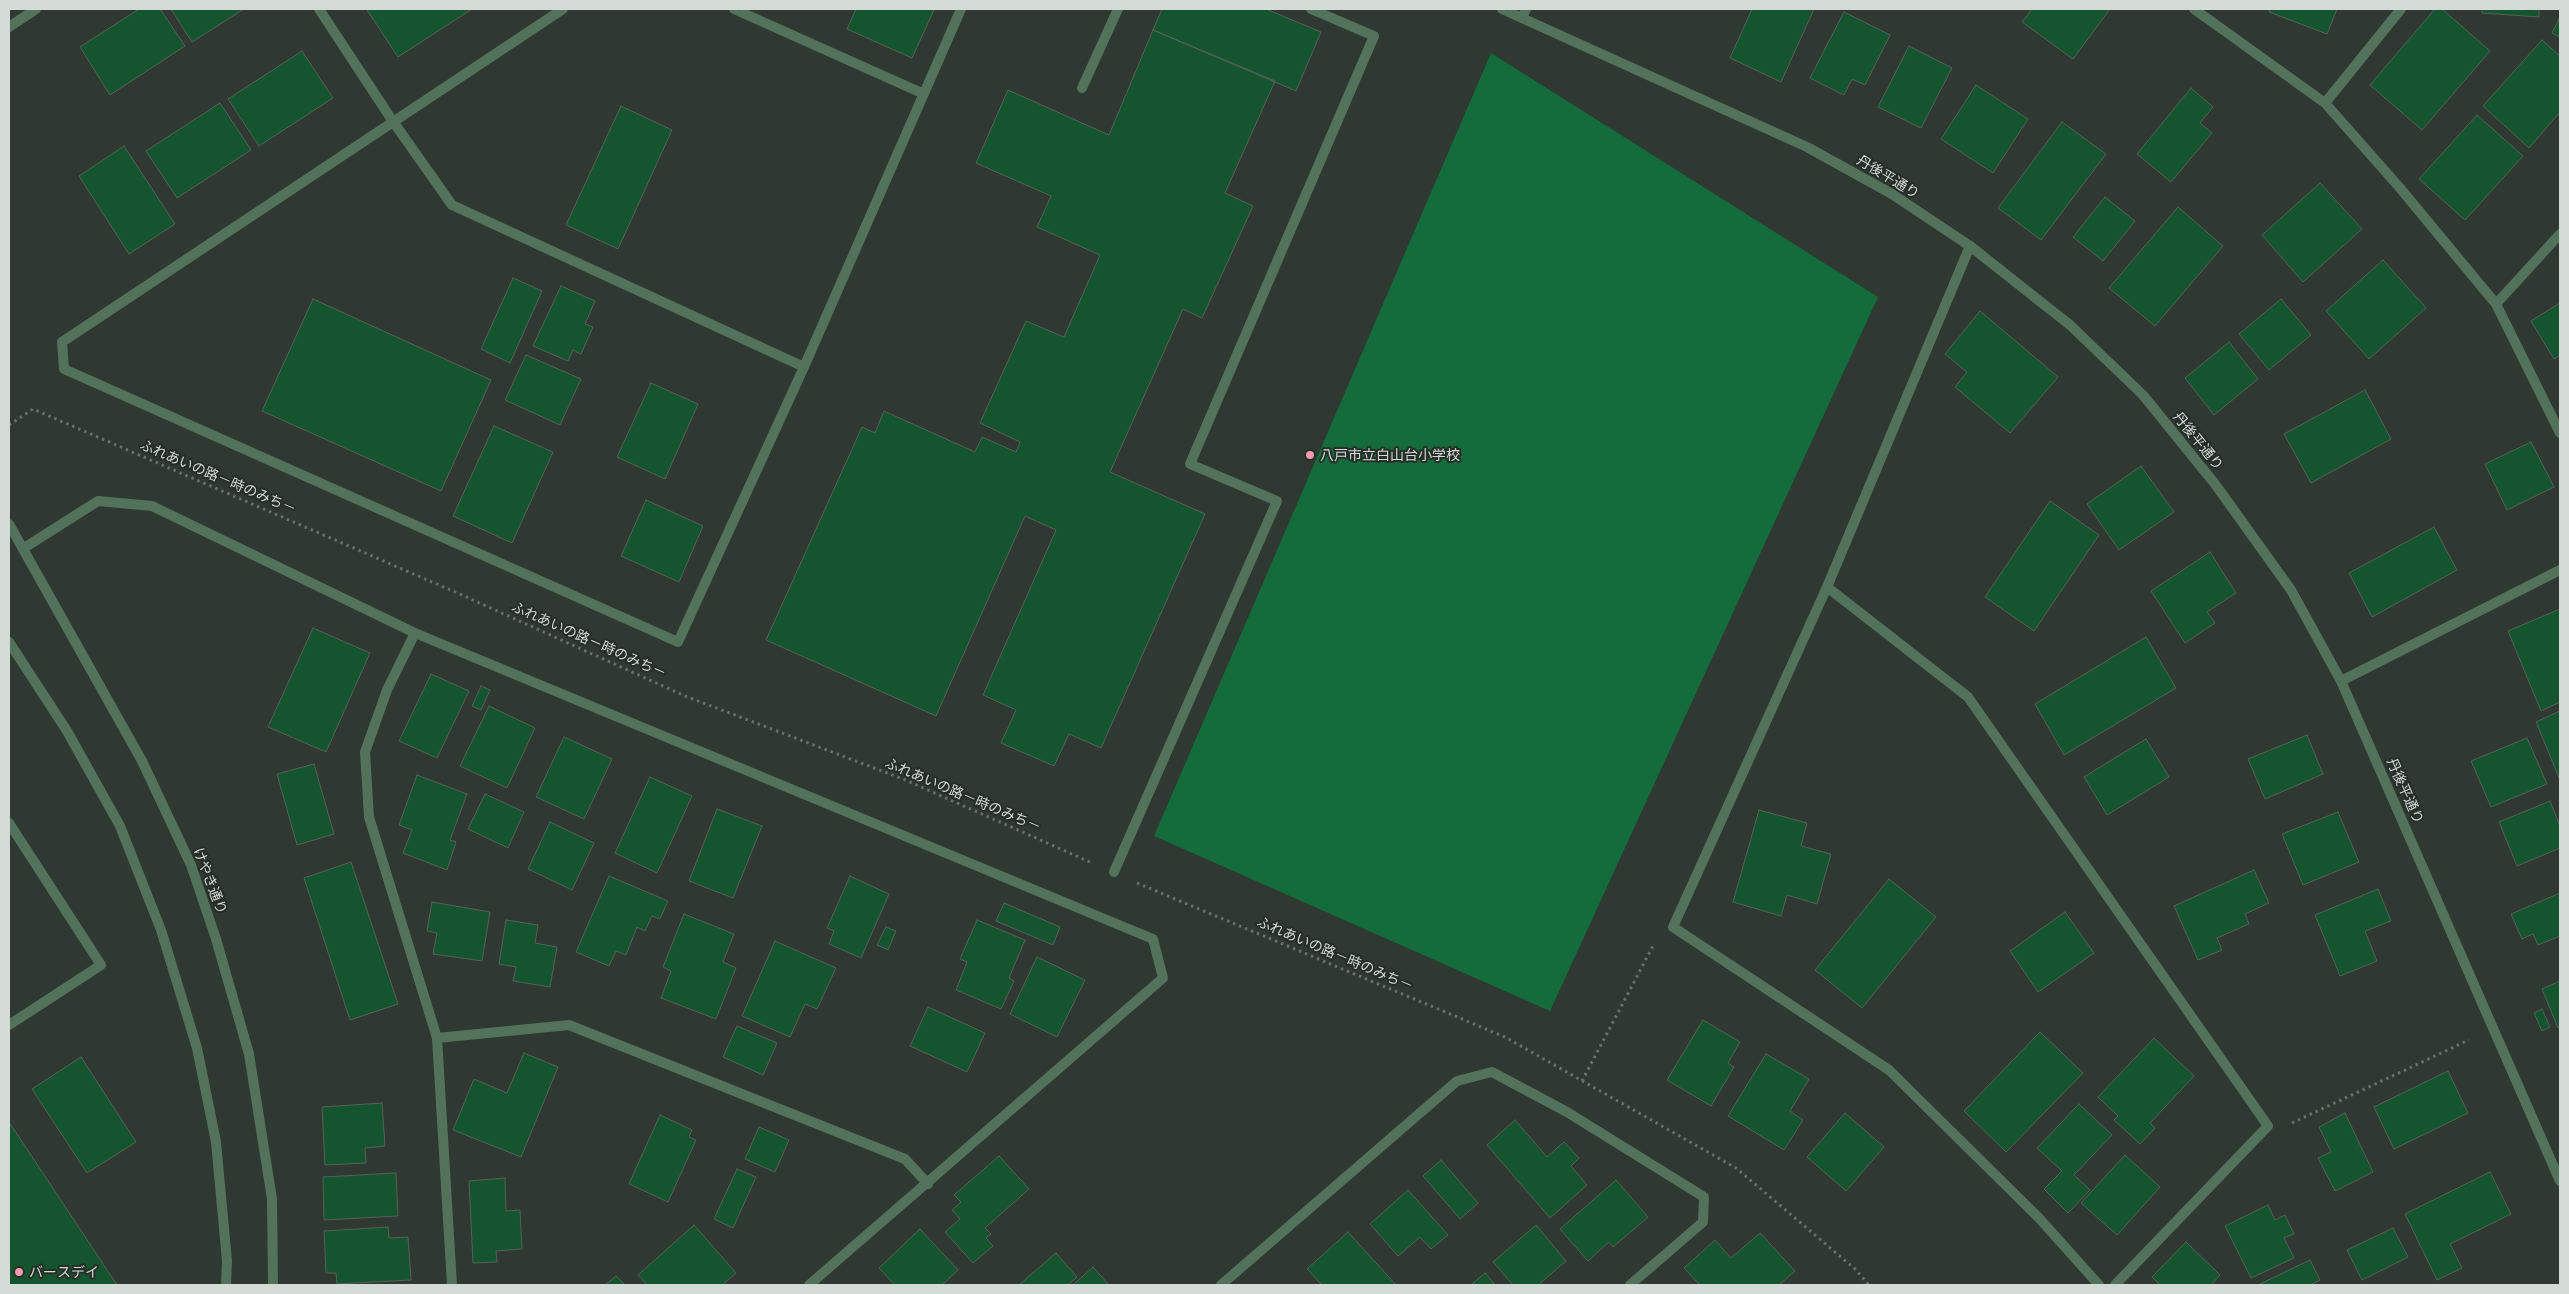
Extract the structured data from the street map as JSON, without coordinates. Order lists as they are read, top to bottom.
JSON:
{
  "streets": {
    "street": ["丹後平通り", "けやき通り"],
    "path": ["ふれあいの路－時のみち－"]
  },
  "places": ["八戸市立白山台小学校", "バースデイ"]
}
